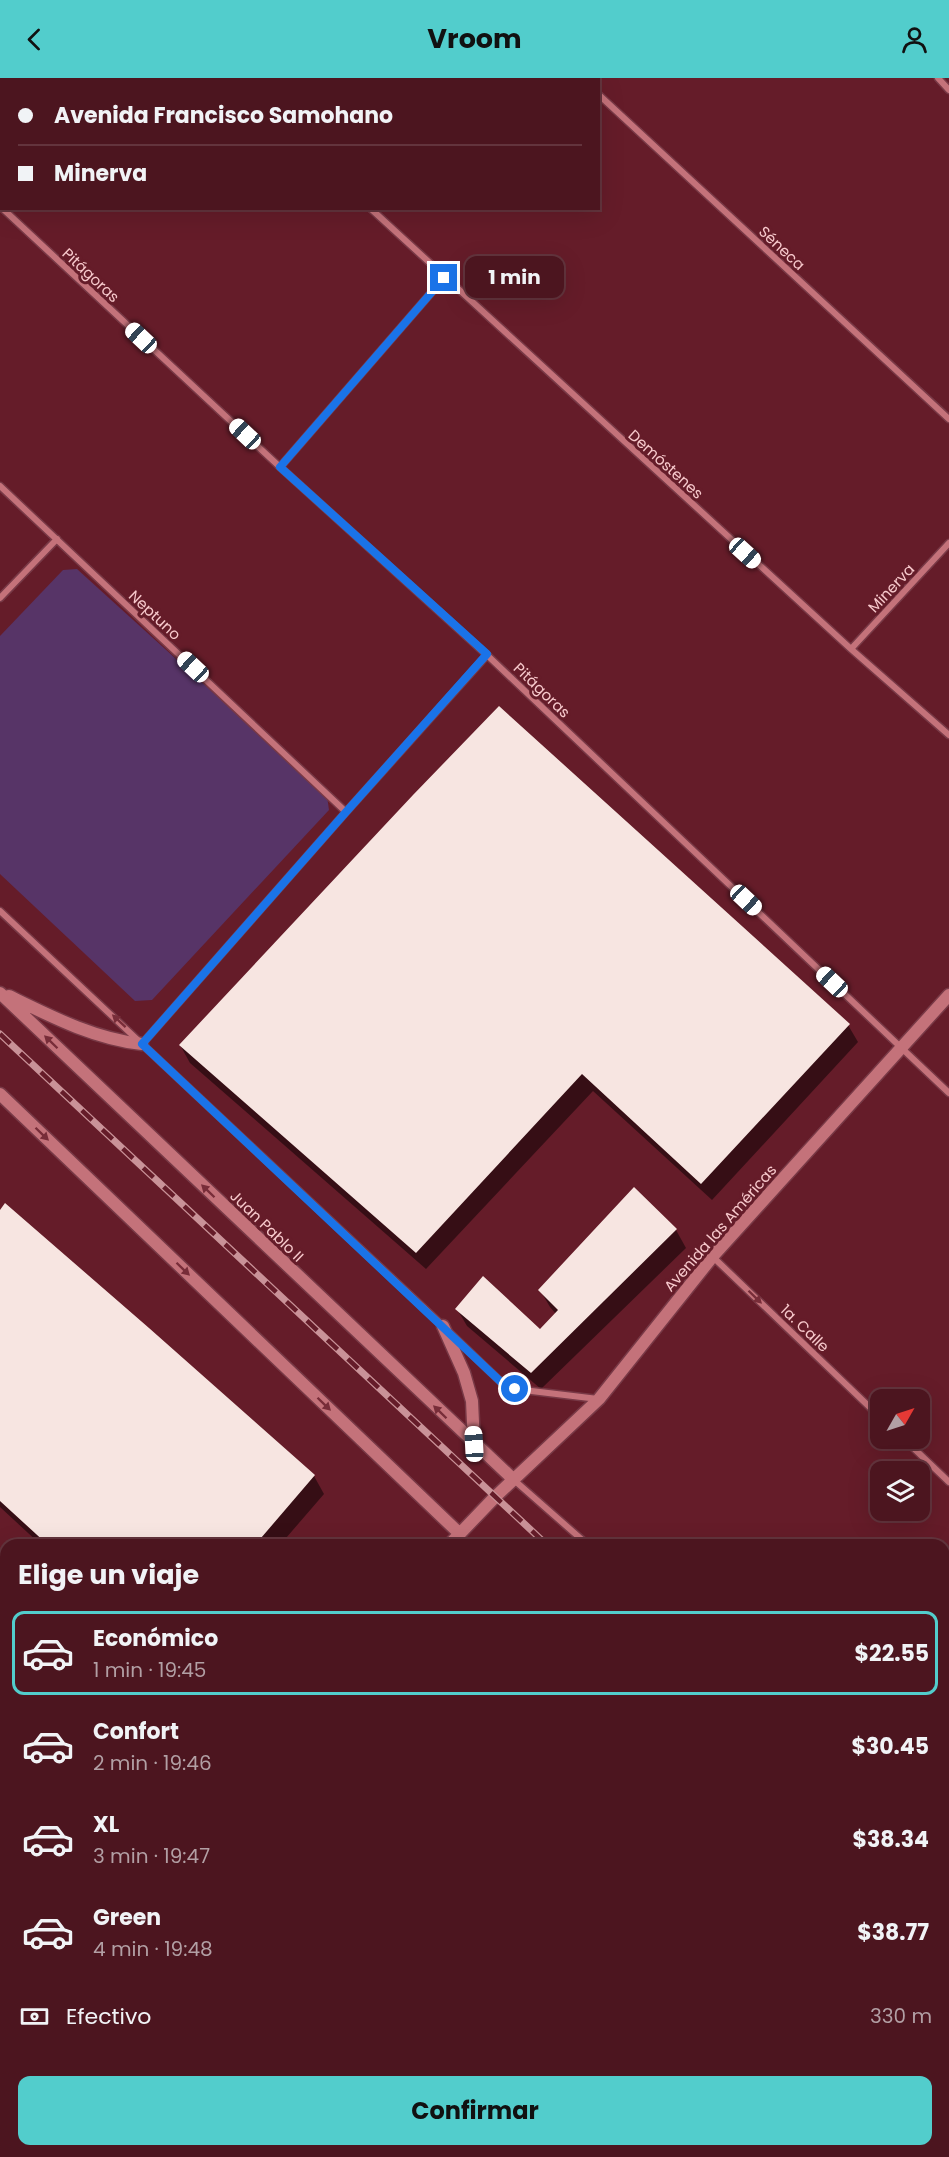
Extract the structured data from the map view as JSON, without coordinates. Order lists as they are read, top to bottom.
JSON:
{
  "streets": {
    "main road": ["Juan Pablo II", "Avenida las Américas"],
    "street": [
      "Séneca",
      "Pitágoras",
      "Demóstenes",
      "Minerva",
      "Neptuno",
      "1a. Calle"
    ]
  },
  "crossings": [
    ["Pitágoras", "Avenida las Américas"],
    ["Demóstenes", "Minerva"],
    ["Juan Pablo II", "Avenida las Américas"],
    ["Avenida las Américas", "1a. Calle"]
  ],
  "one_way": ["1a. Calle"],
  "north": "top right",
  "page": {
    "header": "Vroom",
    "banner": ["Avenida Francisco Samohano", "Minerva"],
    "bubble": "1 min",
    "heading": "Elige un viaje",
    "list": [
      {
        "name": "Económico",
        "note": "1 min · 19:45",
        "value": "$22.55"
      },
      {
        "name": "Confort",
        "note": "2 min · 19:46",
        "value": "$30.45"
      },
      {
        "name": "XL",
        "note": "3 min · 19:47",
        "value": "$38.34"
      },
      {
        "name": "Green",
        "note": "4 min · 19:48",
        "value": "$38.77"
      }
    ],
    "pay": ["Efectivo", "330 m"],
    "buttons": "Confirmar"
  }
}
